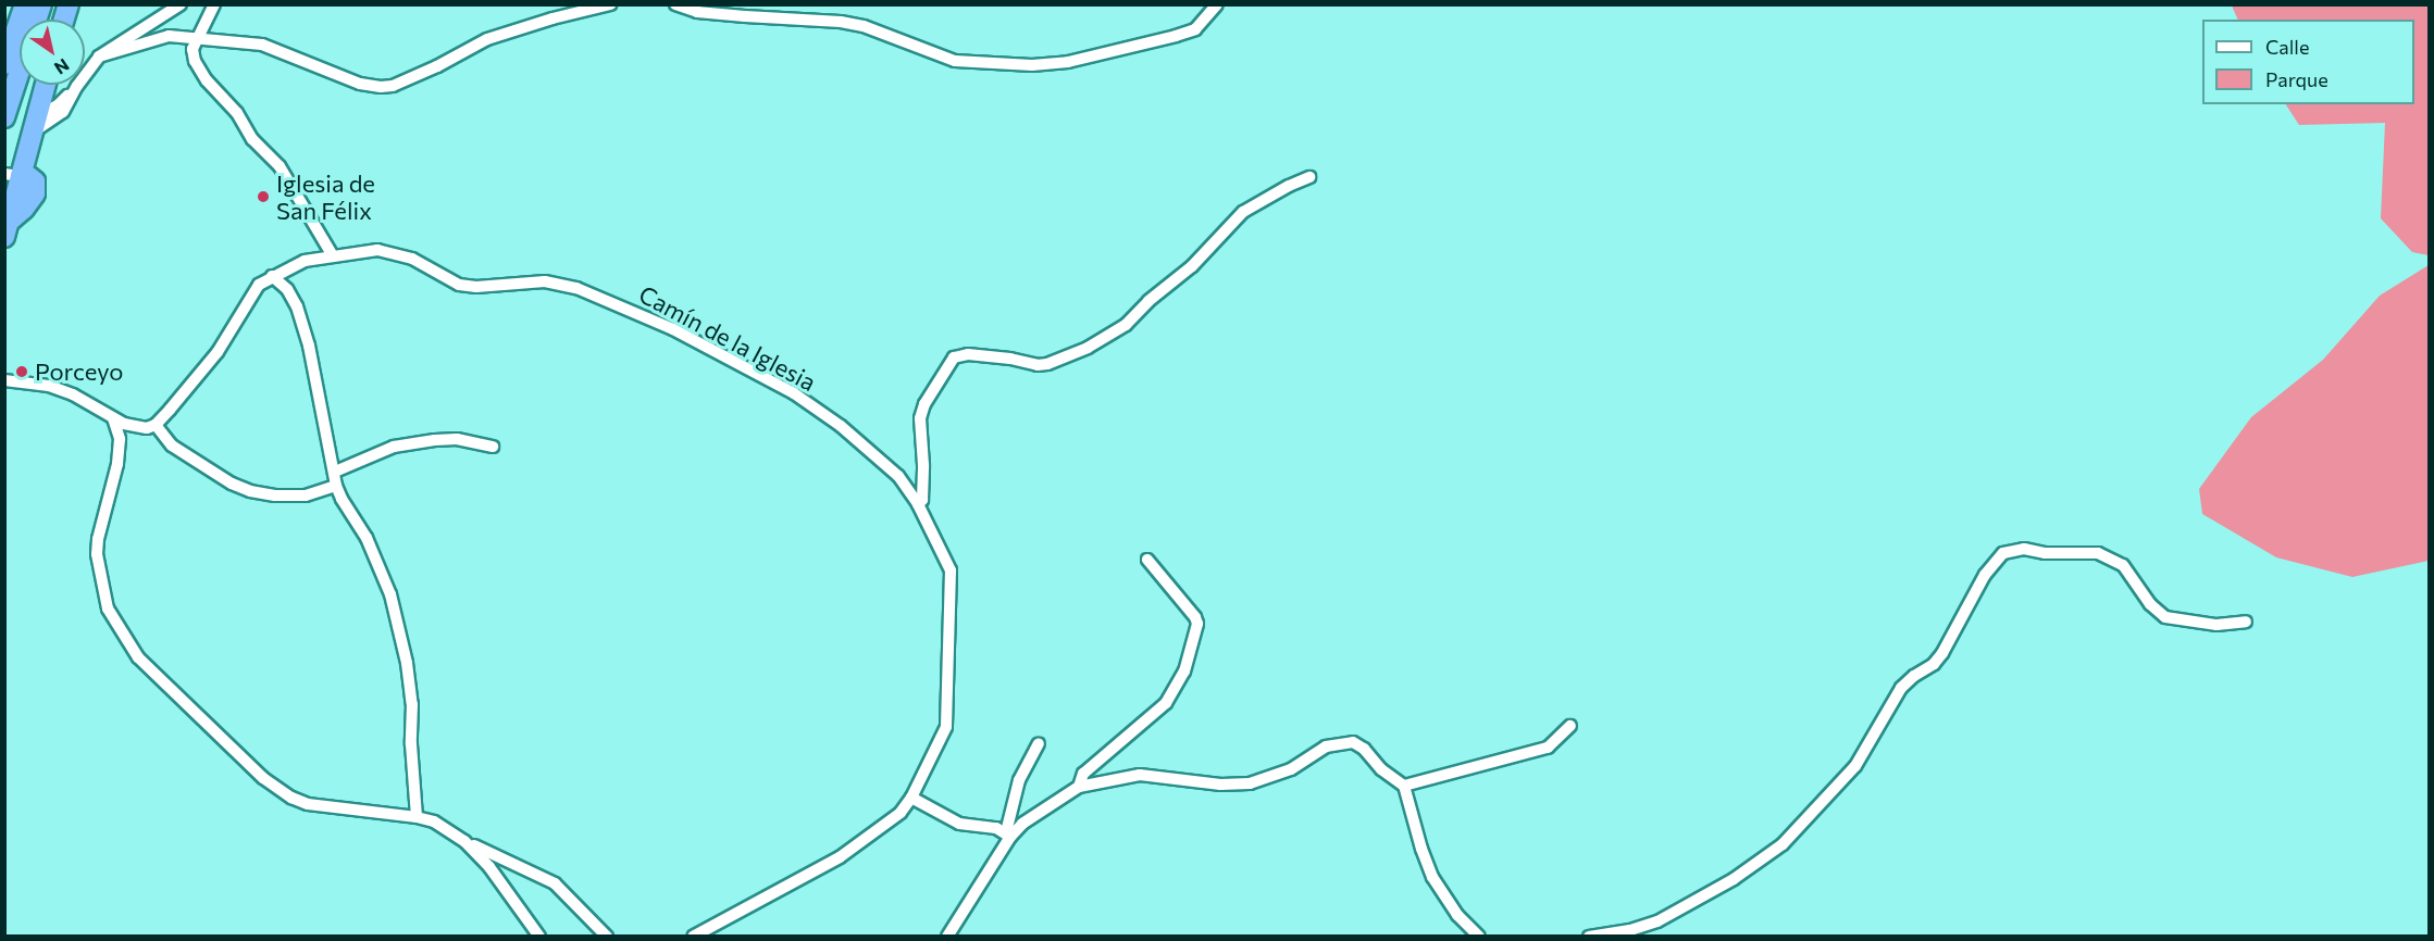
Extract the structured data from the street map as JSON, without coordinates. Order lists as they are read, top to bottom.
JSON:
{
  "streets": {
    "street": ["Camín de la Iglesia"]
  },
  "places": ["Iglesia de San Félix", "Porceyo"],
  "legend": ["Calle", "Parque"],
  "north": "bottom right"
}
